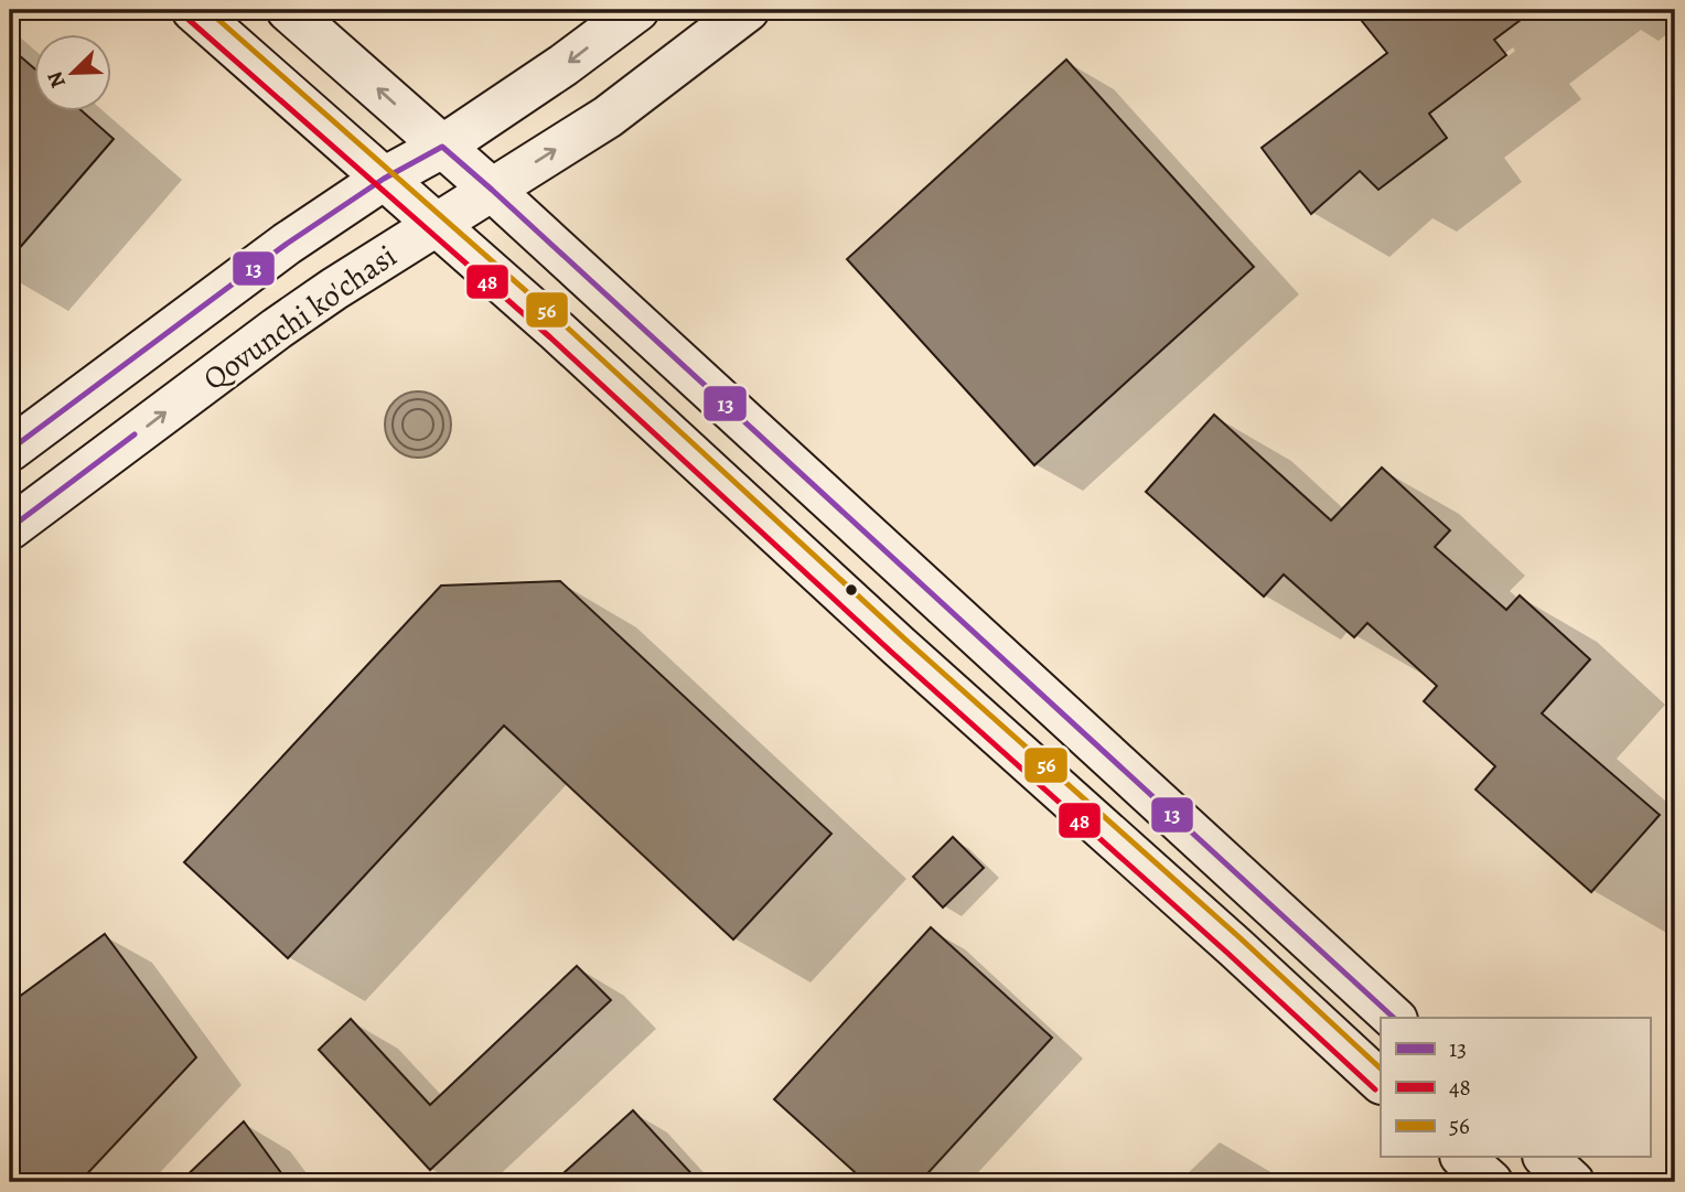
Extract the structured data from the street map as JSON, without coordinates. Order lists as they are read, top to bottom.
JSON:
{
  "streets": {
    "main road": ["Qovunchi ko'chasi"]
  },
  "lines": ["transit line 56", "transit line 48", "transit line 13"],
  "legend": ["13", "48", "56"],
  "north": "bottom left"
}
